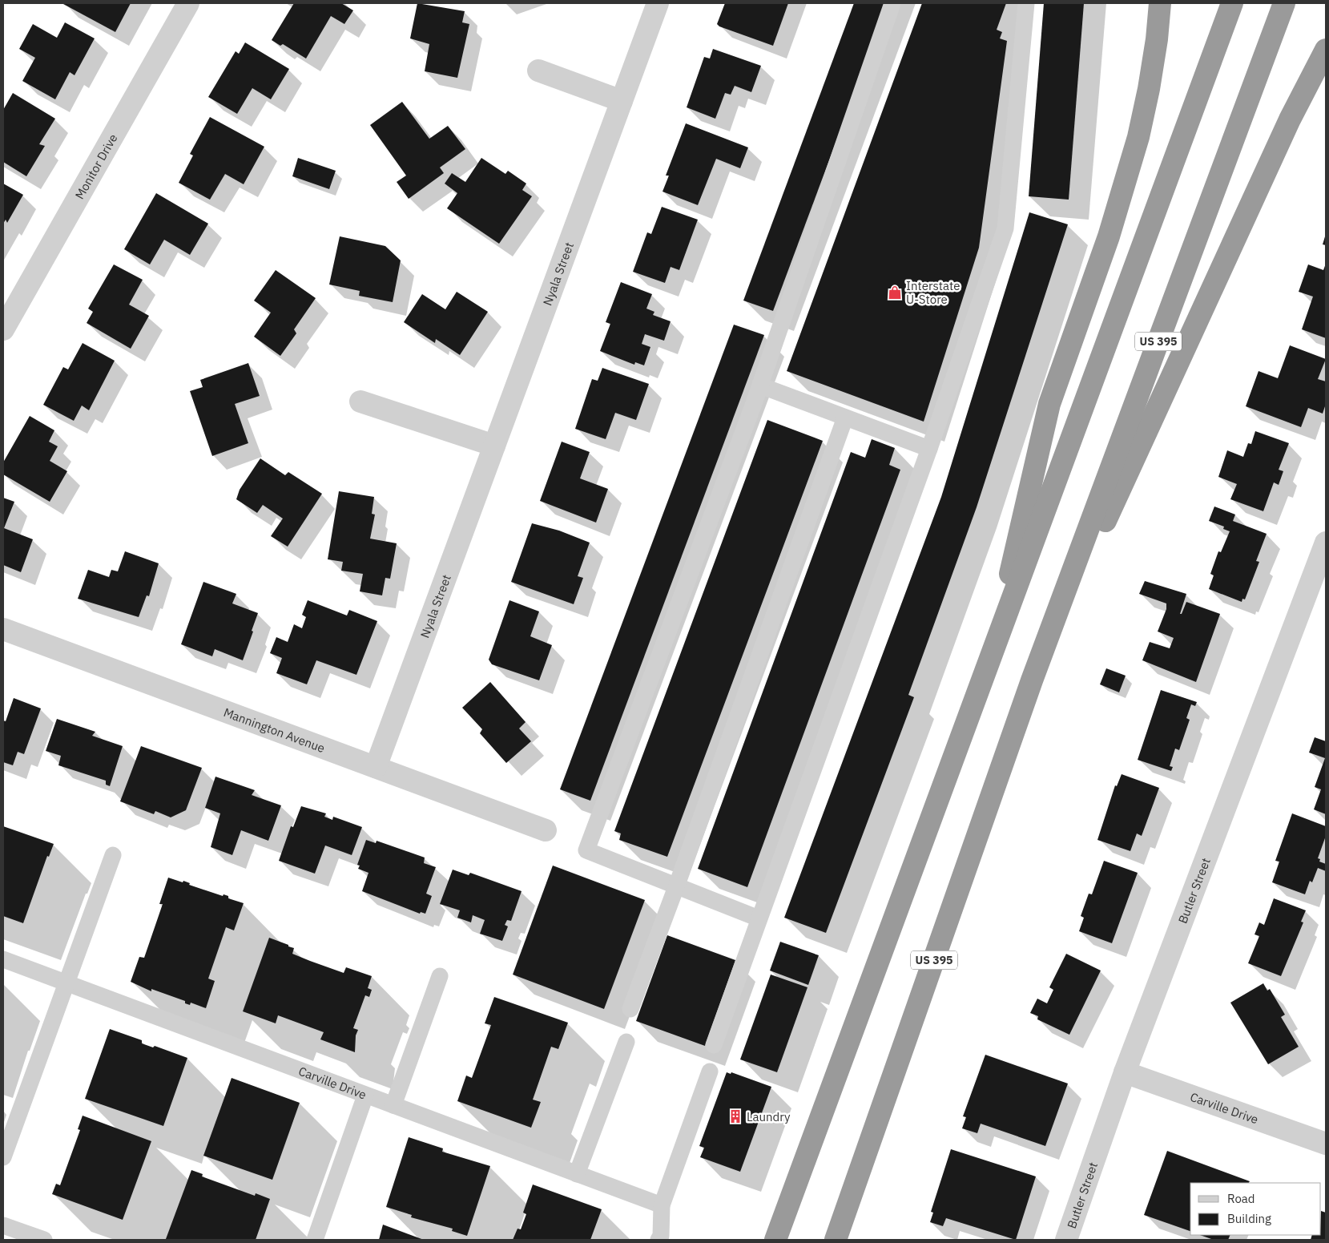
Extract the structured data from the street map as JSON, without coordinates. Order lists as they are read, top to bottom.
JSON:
{
  "streets": {
    "highway": ["US 395"],
    "street": [
      "Monitor Drive",
      "Nyala Street",
      "Mannington Avenue",
      "Butler Street",
      "Carville Drive"
    ]
  },
  "crossings": [
    ["Nyala Street", "Mannington Avenue"],
    ["Butler Street", "Carville Drive"]
  ],
  "places": {
    "shop": ["Interstate U-Store"],
    "building": ["Laundry"]
  },
  "legend": ["Road", "Building"]
}
